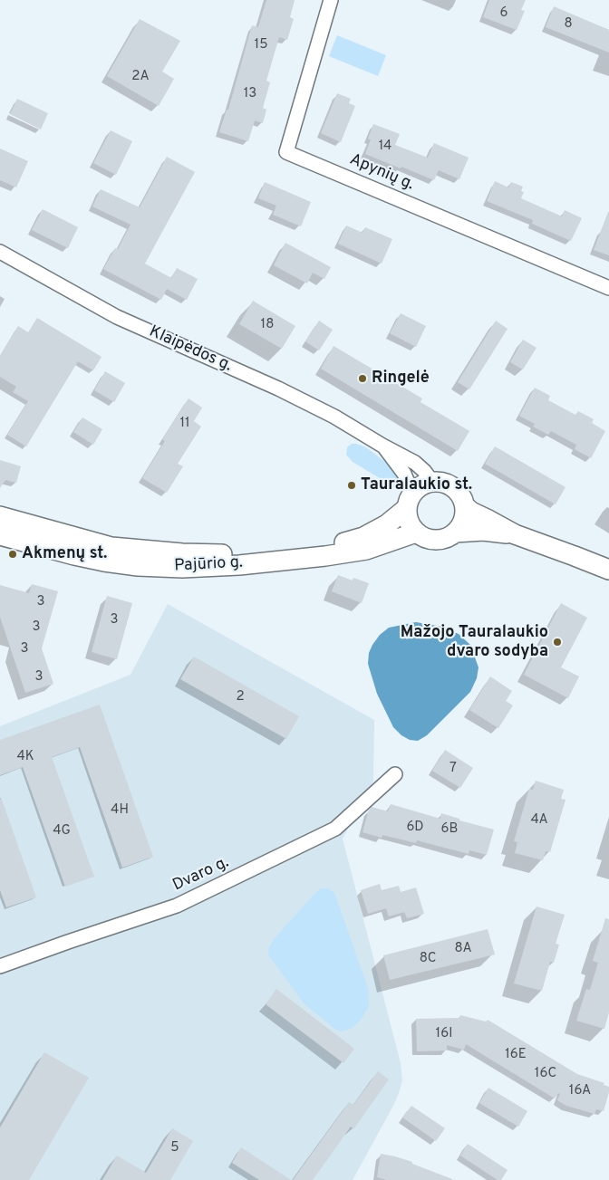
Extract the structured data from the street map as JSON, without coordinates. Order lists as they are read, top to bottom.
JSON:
{
  "streets": {
    "main road": ["Pajūrio g."],
    "street": ["Apynių g.", "Klaipėdos g.", "Dvaro g."]
  },
  "crossings": [
    ["Klaipėdos g.", "Pajūrio g."]
  ],
  "places": [
    "Ringelė",
    "Tauralaukio st.",
    "Akmenų st.",
    "Mažojo Tauralaukio dvaro sodyba"
  ],
  "house_numbers": [
    "6",
    "8",
    "15",
    "2A",
    "13",
    "14",
    "18",
    "11",
    "3",
    "3",
    "3",
    "3",
    "3",
    "2",
    "4K",
    "7",
    "4H",
    "4A",
    "6D",
    "6B",
    "4G",
    "8A",
    "8C",
    "16I",
    "16E",
    "16C",
    "16A",
    "5"
  ]
}
